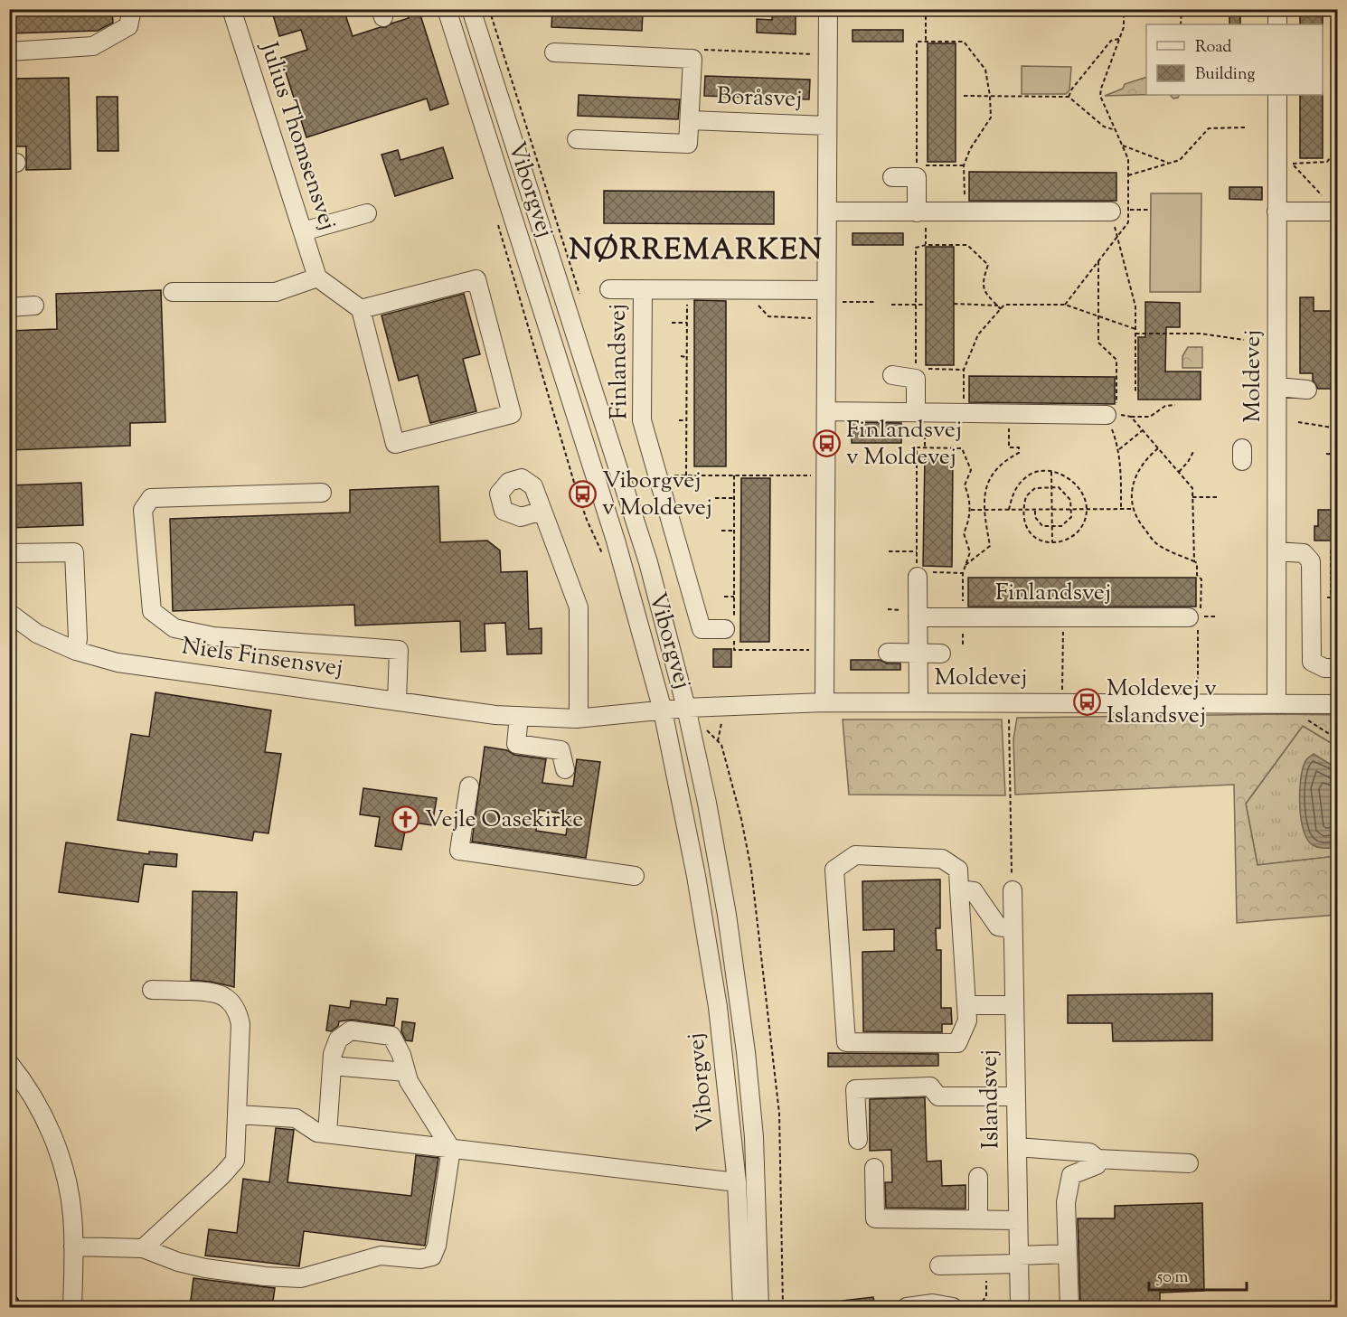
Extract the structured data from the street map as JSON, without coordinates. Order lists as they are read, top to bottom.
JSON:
{
  "streets": {
    "street": [
      "Boråsvej",
      "Julius Thomsensvej",
      "Viborgvej",
      "Finlandsvej",
      "Moldevej",
      "Niels Finsensvej",
      "Islandsvej"
    ]
  },
  "crossings": [
    ["Viborgvej", "Moldevej"],
    ["Viborgvej", "Niels Finsensvej"],
    ["Moldevej", "Niels Finsensvej"]
  ],
  "districts": ["NØRREMARKEN"],
  "places": {
    "bus stop": ["Finlandsvej v Moldevej", "Viborgvej v Moldevej", "Moldevej v Islandsvej"],
    "church": ["Vejle Oasekirke"]
  },
  "legend": ["Road", "Building"],
  "scale_bar": "50 m"
}
